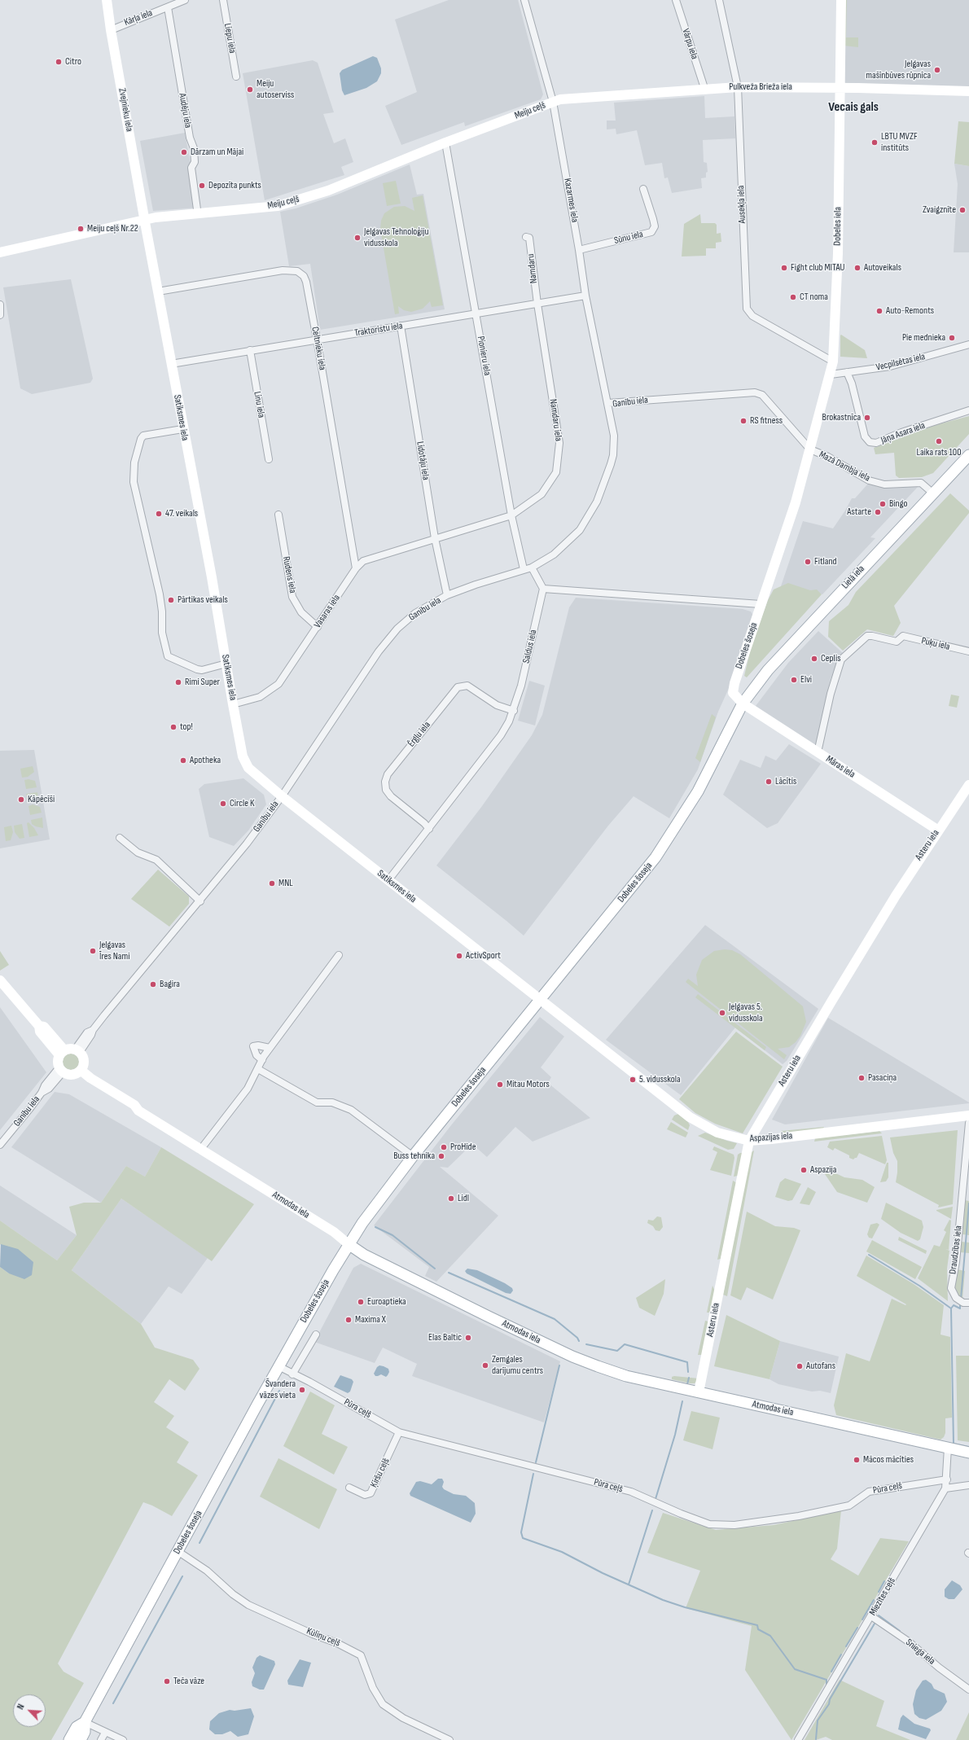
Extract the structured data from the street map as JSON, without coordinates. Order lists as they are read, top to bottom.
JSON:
{
  "streets": {
    "main road": ["Lielā iela", "Dobeles šoseja", "Atmodas iela"],
    "street": [
      "Kārļa iela",
      "Liepu iela",
      "Vārpu iela",
      "Pulkveža Brieža iela",
      "Zvejnieku iela",
      "Audēju iela",
      "Meiju ceļš",
      "Kazarmes iela",
      "Ausekļa iela",
      "Dobeles iela",
      "Sūnu iela",
      "Namdaru",
      "Traktoristu iela",
      "Celtnieku iela",
      "Pionieru iela",
      "Vecpilsētas iela",
      "Ganību iela",
      "Linu iela",
      "Satiksmes iela",
      "Namdaru iela",
      "Jāņa Asara iela",
      "Lidotāju iela",
      "Mazā Dambja iela",
      "Rudens iela",
      "Vasaras iela",
      "Puķu iela",
      "Saldus iela",
      "Ērgļu iela",
      "Māras iela",
      "Asteru iela",
      "Aspazijas iela",
      "Draudzības iela",
      "Pūra ceļš",
      "Ķiršu ceļš",
      "Miezītes ceļš",
      "Kūliņu ceļš",
      "Sniega iela"
    ]
  },
  "crossings": [
    ["Kārļa iela", "Zvejnieku iela"],
    ["Kārļa iela", "Audēju iela"],
    ["Vārpu iela", "Pulkveža Brieža iela"],
    ["Pulkveža Brieža iela", "Meiju ceļš"],
    ["Pulkveža Brieža iela", "Kazarmes iela"],
    ["Pulkveža Brieža iela", "Ausekļa iela"],
    ["Pulkveža Brieža iela", "Dobeles iela"],
    ["Zvejnieku iela", "Meiju ceļš"],
    ["Zvejnieku iela", "Satiksmes iela"],
    ["Audēju iela", "Meiju ceļš"],
    ["Meiju ceļš", "Kazarmes iela"],
    ["Meiju ceļš", "Pionieru iela"],
    ["Meiju ceļš", "Satiksmes iela"],
    ["Kazarmes iela", "Sūnu iela"],
    ["Kazarmes iela", "Traktoristu iela"],
    ["Kazarmes iela", "Ganību iela"],
    ["Ausekļa iela", "Dobeles iela"],
    ["Dobeles iela", "Vecpilsētas iela"],
    ["Dobeles iela", "Ganību iela"],
    ["Dobeles iela", "Mazā Dambja iela"],
    ["Dobeles iela", "Dobeles šoseja"],
    ["Namdaru", "Traktoristu iela"],
    ["Namdaru", "Namdaru iela"],
    ["Traktoristu iela", "Celtnieku iela"],
    ["Traktoristu iela", "Pionieru iela"],
    ["Traktoristu iela", "Linu iela"],
    ["Traktoristu iela", "Satiksmes iela"],
    ["Traktoristu iela", "Namdaru iela"],
    ["Traktoristu iela", "Lidotāju iela"],
    ["Celtnieku iela", "Satiksmes iela"],
    ["Celtnieku iela", "Vasaras iela"],
    ["Pionieru iela", "Ganību iela"],
    ["Pionieru iela", "Namdaru iela"],
    ["Vecpilsētas iela", "Jāņa Asara iela"],
    ["Ganību iela", "Satiksmes iela"],
    ["Ganību iela", "Lidotāju iela"],
    ["Ganību iela", "Mazā Dambja iela"],
    ["Ganību iela", "Dobeles šoseja"],
    ["Ganību iela", "Atmodas iela"],
    ["Satiksmes iela", "Vasaras iela"],
    ["Satiksmes iela", "Dobeles šoseja"],
    ["Satiksmes iela", "Saldus iela"],
    ["Satiksmes iela", "Aspazijas iela"],
    ["Namdaru iela", "Lidotāju iela"],
    ["Namdaru iela", "Vasaras iela"],
    ["Lidotāju iela", "Vasaras iela"],
    ["Mazā Dambja iela", "Lielā iela"],
    ["Mazā Dambja iela", "Dobeles šoseja"],
    ["Rudens iela", "Vasaras iela"],
    ["Lielā iela", "Dobeles šoseja"],
    ["Lielā iela", "Māras iela"],
    ["Puķu iela", "Māras iela"],
    ["Dobeles šoseja", "Māras iela"],
    ["Dobeles šoseja", "Aspazijas iela"],
    ["Dobeles šoseja", "Atmodas iela"],
    ["Dobeles šoseja", "Pūra ceļš"],
    ["Dobeles šoseja", "Kūliņu ceļš"],
    ["Saldus iela", "Ērgļu iela"],
    ["Māras iela", "Asteru iela"],
    ["Asteru iela", "Aspazijas iela"],
    ["Asteru iela", "Atmodas iela"],
    ["Atmodas iela", "Miezītes ceļš"],
    ["Pūra ceļš", "Ķiršu ceļš"],
    ["Pūra ceļš", "Miezītes ceļš"],
    ["Miezītes ceļš", "Sniega iela"]
  ],
  "districts": ["Vecais gals"],
  "places": [
    "Citro",
    "Jelgavas mašīnbūves rūpnīca",
    "Meiju autoserviss",
    "LBTU MVZF institūts",
    "Dārzam un Mājai",
    "Depozīta punkts",
    "Zvaigznīte",
    "Meiju ceļš Nr.22",
    "Jelgavas Tehnoloģiju vidusskola",
    "Fight club MITAU",
    "Autoveikals",
    "CT noma",
    "Auto-Remonts",
    "Pie mednieka",
    "Brokastnīca",
    "RS fitness",
    "Laika rats 100",
    "Bingo",
    "Astarte",
    "47. veikals",
    "Fitland",
    "Pārtikas veikals",
    "Ceplis",
    "Elvi",
    "Rimi Super",
    "top!",
    "Apotheka",
    "Lācītis",
    "Kāpēcīši",
    "Circle K",
    "MNL",
    "Jelgavas Īres Nami",
    "ActivSport",
    "Bagira",
    "Jelgavas 5. vidusskola",
    "Pasaciņa",
    "5. vidusskola",
    "Mitau Motors",
    "ProHide",
    "Buss tehnika",
    "Aspazija",
    "Lidl",
    "Euroaptieka",
    "Maxima X",
    "Elas Baltic",
    "Zemgales darījumu centrs",
    "Autofans",
    "Švandera vāzes vieta",
    "Mācos mācīties",
    "Teča vāze"
  ],
  "north": "top left"
}
